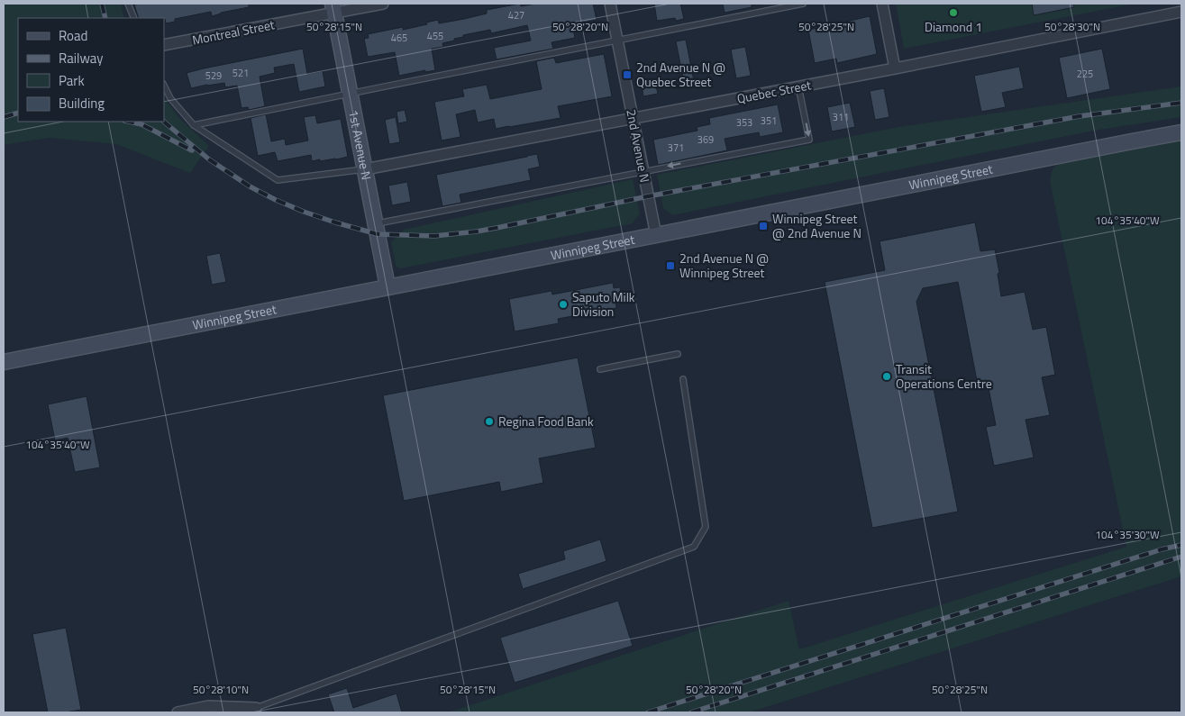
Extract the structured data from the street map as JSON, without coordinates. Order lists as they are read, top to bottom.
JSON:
{
  "streets": {
    "main road": ["1st Avenue N", "Winnipeg Street"],
    "street": ["Montreal Street", "Quebec Street", "2nd Avenue N"]
  },
  "crossings": [
    ["Montreal Street", "1st Avenue N"],
    ["Quebec Street", "1st Avenue N"],
    ["Quebec Street", "2nd Avenue N"],
    ["1st Avenue N", "Winnipeg Street"],
    ["2nd Avenue N", "Winnipeg Street"]
  ],
  "places": {
    "other": [
      "Diamond 1",
      "Saputo Milk Division",
      "Transit Operations Centre",
      "Regina Food Bank"
    ],
    "transit": ["2nd Avenue N @ Quebec Street", "Winnipeg Street @ 2nd Avenue N", "2nd Avenue N @ Winnipeg Street"]
  },
  "house_numbers": [
    "427",
    "455",
    "465",
    "521",
    "225",
    "529",
    "311",
    "351",
    "353",
    "369",
    "371"
  ],
  "legend": [
    "Road",
    "Railway",
    "Park",
    "Building"
  ],
  "coordinates": [
    "50°28'15\"N",
    "50°28'20\"N",
    "50°28'25\"N",
    "50°28'30\"N",
    "104°35'40\"W",
    "104°35'30\"W",
    "50°28'10\"N"
  ]
}
